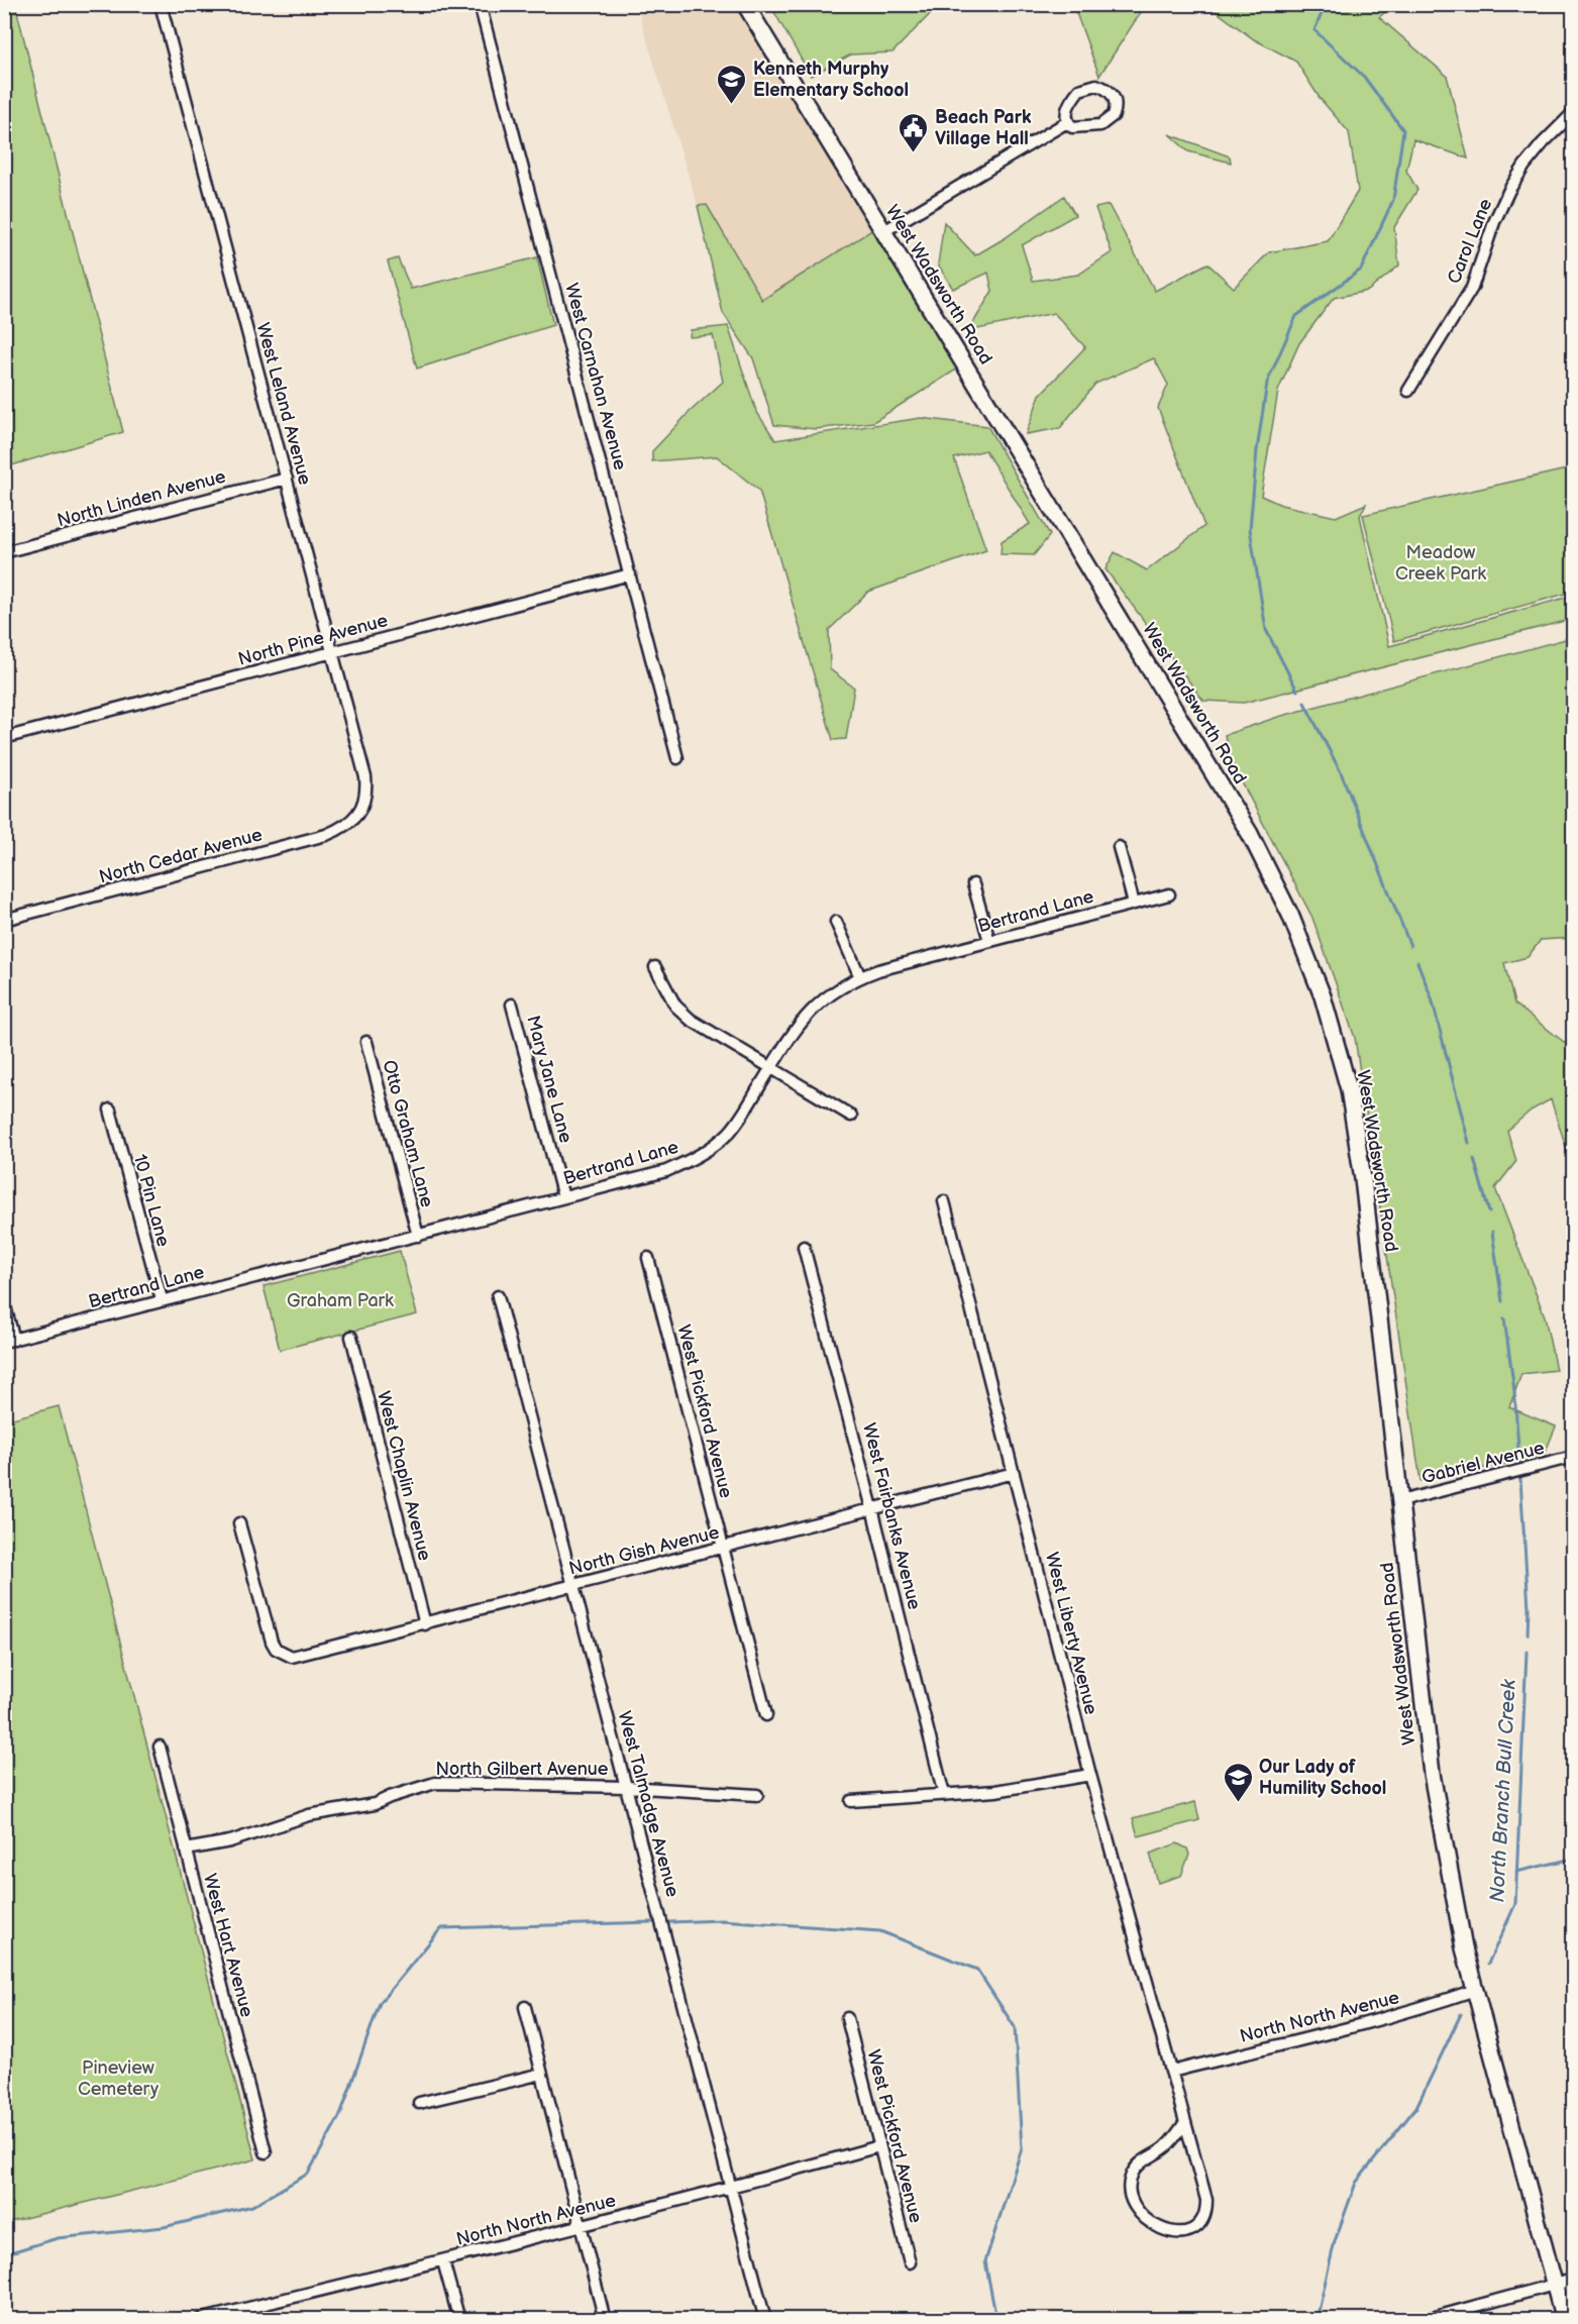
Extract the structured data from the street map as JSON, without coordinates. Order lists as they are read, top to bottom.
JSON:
{
  "streets": {
    "main road": ["West Wadsworth Road"],
    "street": [
      "Carol Lane",
      "West Carnahan Avenue",
      "West Leland Avenue",
      "North Linden Avenue",
      "North Pine Avenue",
      "North Cedar Avenue",
      "Bertrand Lane",
      "Mary Jane Lane",
      "Otto Graham Lane",
      "10 Pin Lane",
      "West Pickford Avenue",
      "Gabriel Avenue",
      "West Chaplin Avenue",
      "West Fairbanks Avenue",
      "North Gish Avenue",
      "West Liberty Avenue",
      "North Gilbert Avenue",
      "West Talmadge Avenue",
      "West Hart Avenue",
      "North North Avenue"
    ]
  },
  "crossings": [
    ["West Wadsworth Road", "Gabriel Avenue"],
    ["West Wadsworth Road", "North North Avenue"],
    ["West Carnahan Avenue", "North Pine Avenue"],
    ["West Leland Avenue", "North Linden Avenue"],
    ["West Leland Avenue", "North Pine Avenue"],
    ["West Leland Avenue", "North Cedar Avenue"],
    ["Bertrand Lane", "Mary Jane Lane"],
    ["Bertrand Lane", "Otto Graham Lane"],
    ["Bertrand Lane", "10 Pin Lane"],
    ["West Pickford Avenue", "North Gish Avenue"],
    ["West Pickford Avenue", "North North Avenue"],
    ["West Chaplin Avenue", "North Gish Avenue"],
    ["West Fairbanks Avenue", "North Gish Avenue"],
    ["North Gish Avenue", "West Liberty Avenue"],
    ["North Gish Avenue", "West Talmadge Avenue"],
    ["West Liberty Avenue", "North North Avenue"],
    ["North Gilbert Avenue", "West Talmadge Avenue"],
    ["North Gilbert Avenue", "West Hart Avenue"],
    ["West Talmadge Avenue", "North North Avenue"]
  ],
  "water": ["North Branch Bull Creek"],
  "parks": ["Meadow Creek Park", "Graham Park", "Pineview Cemetery"],
  "places": {
    "school or university": ["Kenneth Murphy Elementary School", "Our Lady of Humility School"],
    "public building": ["Beach Park Village Hall"]
  }
}
